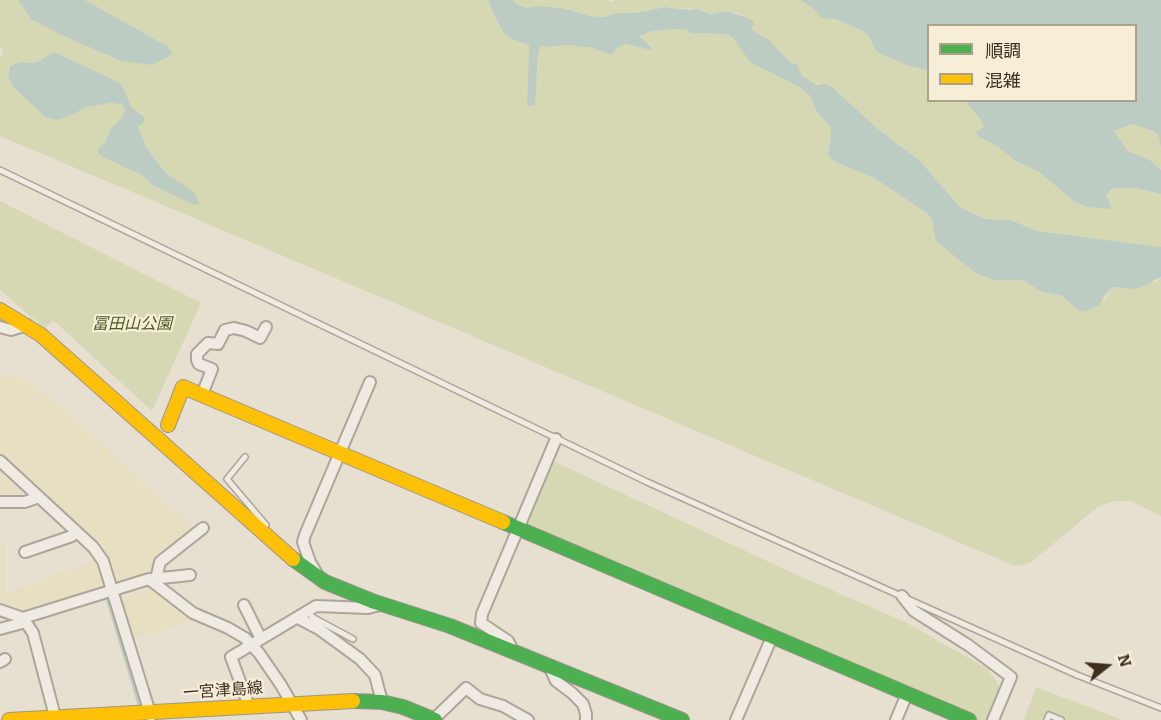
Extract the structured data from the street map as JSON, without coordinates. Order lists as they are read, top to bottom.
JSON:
{
  "streets": {
    "street": ["一宮津島線"]
  },
  "parks": ["冨田山公園"],
  "legend": ["順調", "混雑"],
  "north": "right"
}
